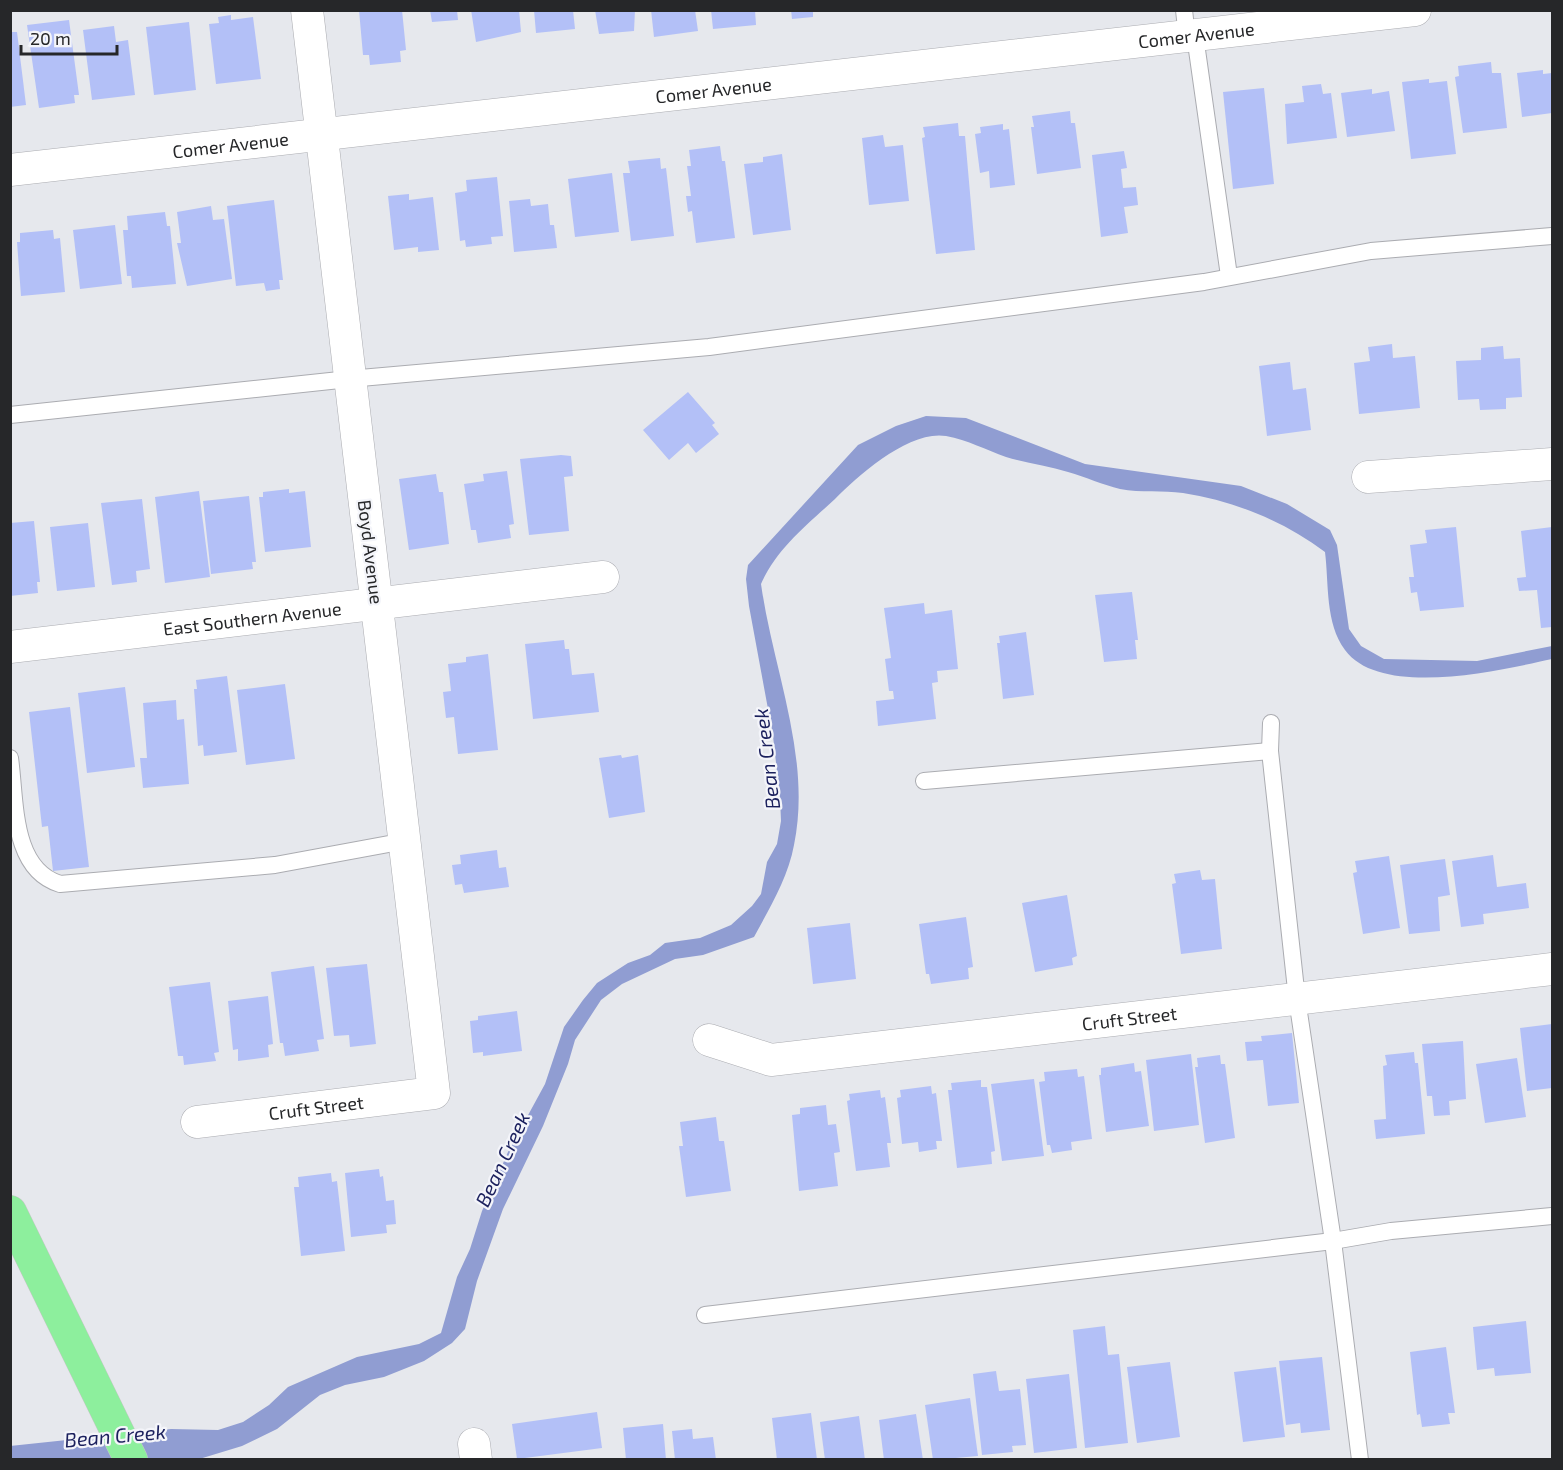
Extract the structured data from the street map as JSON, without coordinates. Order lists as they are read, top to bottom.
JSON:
{
  "streets": {
    "street": [
      "Comer Avenue",
      "Boyd Avenue",
      "East Southern Avenue",
      "Cruft Street"
    ]
  },
  "crossings": [
    ["Comer Avenue", "Boyd Avenue"],
    ["Boyd Avenue", "East Southern Avenue"],
    ["Boyd Avenue", "Cruft Street"]
  ],
  "water": ["Bean Creek"],
  "scale_bar": "20 m"
}
